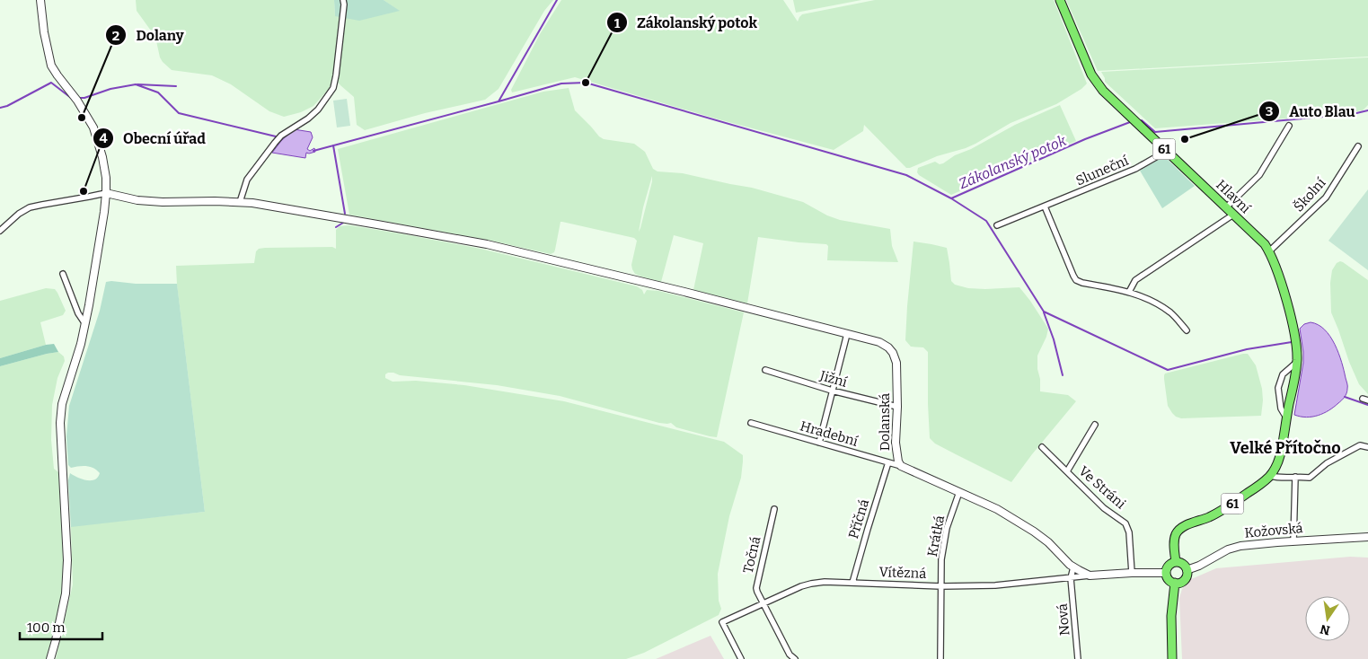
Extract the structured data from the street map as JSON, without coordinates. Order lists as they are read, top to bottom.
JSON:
{
  "streets": {
    "main road": ["61", "Hlavní"],
    "street": [
      "Sluneční",
      "Školní",
      "Jižní",
      "Dolanská",
      "Hradební",
      "Ve Stráni",
      "Příčná",
      "Kožovská",
      "Krátká",
      "Točná",
      "Vítězná",
      "Nová"
    ]
  },
  "crossings": [
    ["Sluneční", "Hlavní"],
    ["Školní", "Hlavní"],
    ["Hlavní", "Kožovská"],
    ["Jižní", "Dolanská"],
    ["Dolanská", "Hradební"],
    ["Dolanská", "Krátká"],
    ["Dolanská", "Vítězná"],
    ["Hradební", "Příčná"],
    ["Příčná", "Vítězná"],
    ["Krátká", "Vítězná"],
    ["Točná", "Vítězná"],
    ["Vítězná", "Nová"]
  ],
  "districts": ["Velké Přítočno"],
  "water": ["Zákolanský potok"],
  "places": [
    "Zákolanský potok",
    "Dolany",
    "Auto Blau",
    "Obecní úřad"
  ],
  "scale_bar": "100 m",
  "north": "bottom"
}
